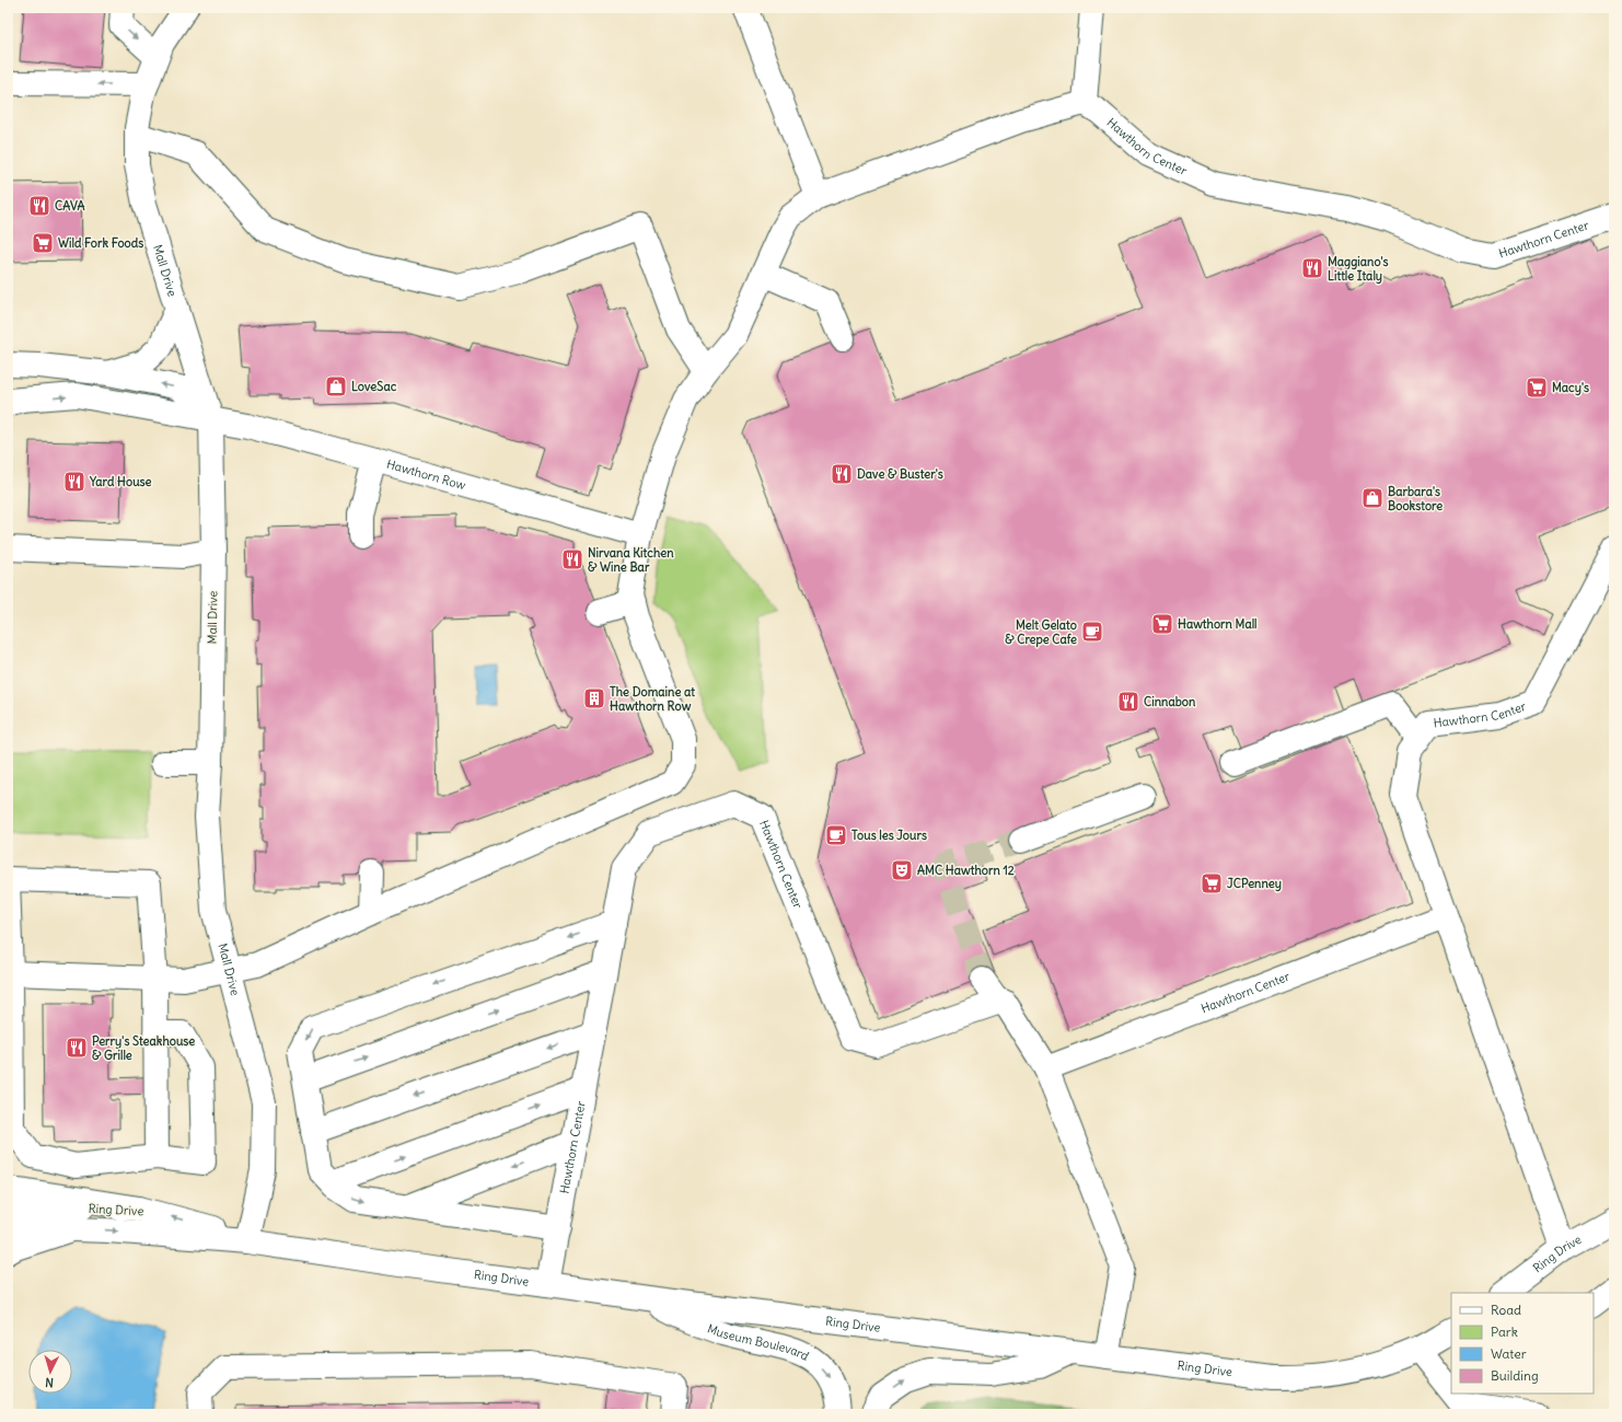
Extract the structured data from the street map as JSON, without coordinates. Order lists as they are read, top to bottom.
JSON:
{
  "streets": {
    "street": [
      "Hawthorn Center",
      "Mall Drive",
      "Hawthorn Row",
      "Ring Drive",
      "Museum Boulevard"
    ]
  },
  "crossings": [
    ["Hawthorn Center", "Ring Drive"],
    ["Mall Drive", "Hawthorn Row"],
    ["Mall Drive", "Ring Drive"],
    ["Ring Drive", "Museum Boulevard"]
  ],
  "one_way": ["Museum Boulevard"],
  "places": {
    "restaurant": [
      "CAVA",
      "Maggiano's Little Italy",
      "Dave & Buster's",
      "Yard House",
      "Nirvana Kitchen & Wine Bar",
      "Cinnabon",
      "Perry's Steakhouse & Grille"
    ],
    "supermarket": [
      "Wild Fork Foods",
      "Macy's",
      "Hawthorn Mall",
      "JCPenney"
    ],
    "shop": ["LoveSac", "Barbara's Bookstore"],
    "cafe": ["Melt Gelato & Crepe Cafe", "Tous les Jours"],
    "building": ["The Domaine at Hawthorn Row"],
    "theatre": ["AMC Hawthorn 12"]
  },
  "legend": [
    "Road",
    "Park",
    "Water",
    "Building"
  ],
  "north": "bottom"
}
